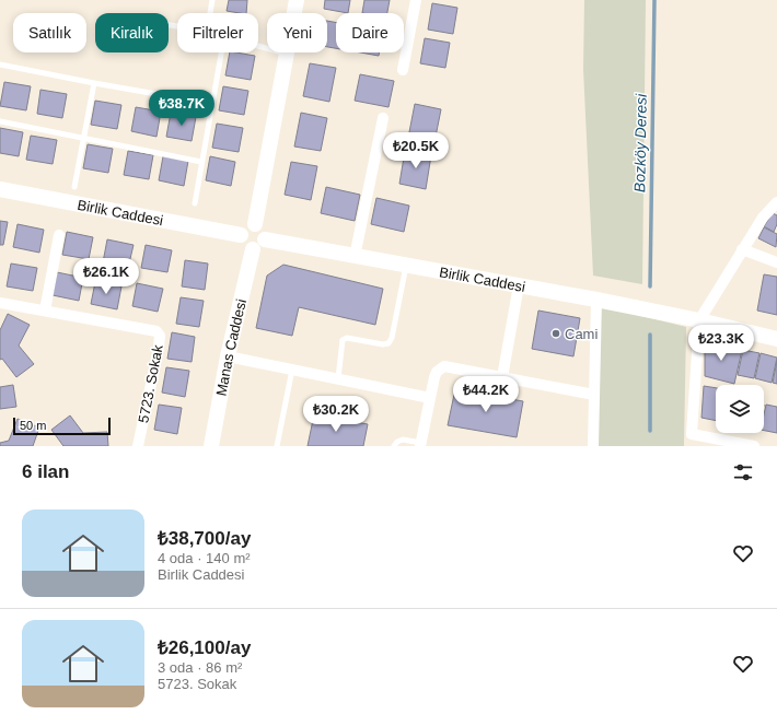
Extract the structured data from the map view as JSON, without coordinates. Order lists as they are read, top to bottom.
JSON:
{
  "streets": {
    "street": ["Birlik Caddesi", "Manas Caddesi", "5723. Sokak"]
  },
  "crossings": [
    ["Birlik Caddesi", "Manas Caddesi"]
  ],
  "water": ["Bozköy Deresi"],
  "places": ["Cami"],
  "scale_bar": "50 m",
  "page": {
    "chip": [
      "Satılık",
      "Kiralık",
      "Filtreler",
      "Yeni",
      "Daire"
    ],
    "price": [
      "₺38.7K",
      "₺20.5K",
      "₺26.1K",
      "₺23.3K",
      "₺44.2K",
      "₺30.2K"
    ],
    "scale": "50 m",
    "heading": "6 ilan",
    "list": [
      {
        "name": "₺38,700/ay",
        "note": "4 oda · 140 m² · Birlik Caddesi"
      },
      {
        "name": "₺26,100/ay",
        "note": "3 oda · 86 m² · 5723. Sokak"
      }
    ]
  }
}
